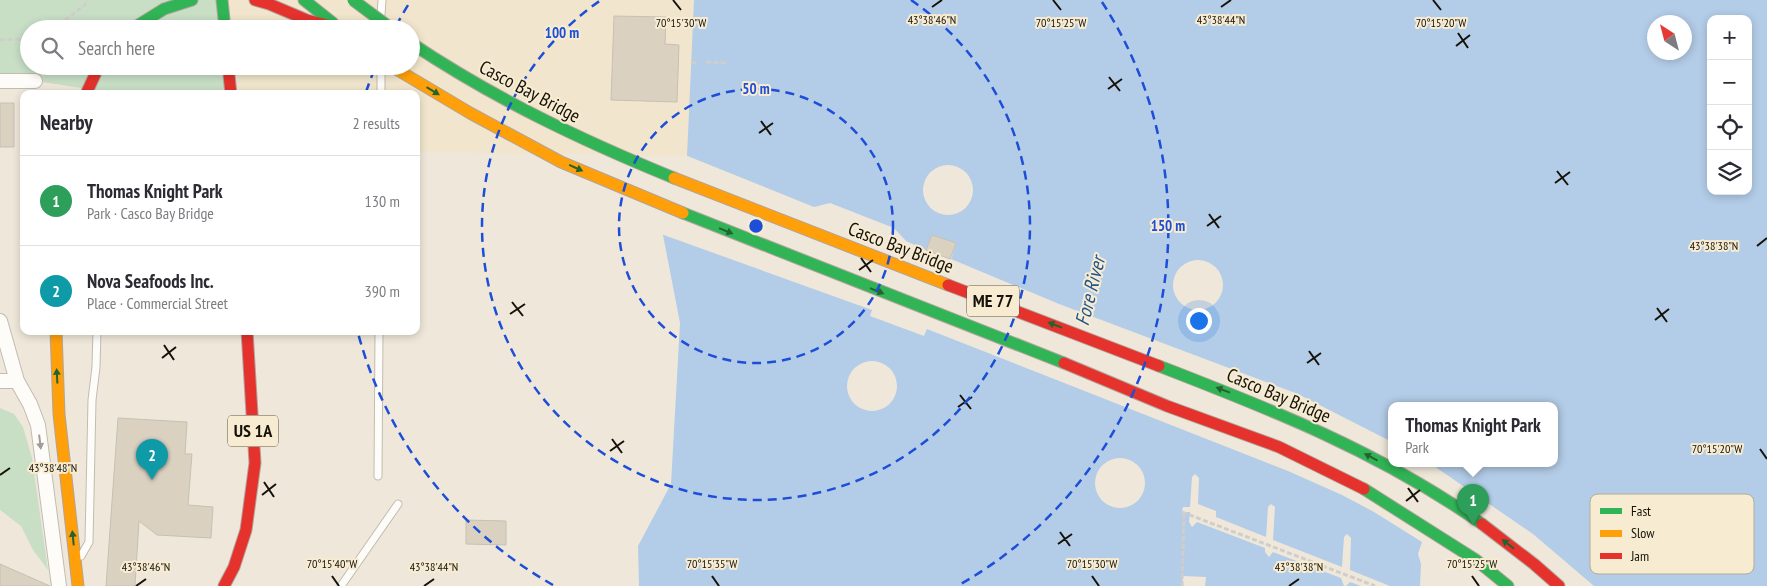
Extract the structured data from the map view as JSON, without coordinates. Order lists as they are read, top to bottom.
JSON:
{
  "streets": {
    "main road": ["Casco Bay Bridge", "ME 77", "US 1A"]
  },
  "water": ["Fore River"],
  "legend": ["Fast", "Slow", "Jam"],
  "north": "top left",
  "page": {
    "map_buttons": ["+", "−"],
    "search": "Search here",
    "heading": ["Nearby", "2 results"],
    "list": [
      {
        "mark": "1",
        "name": "Thomas Knight Park",
        "note": "Park · Casco Bay Bridge",
        "value": "130 m"
      },
      {
        "mark": "2",
        "name": "Nova Seafoods Inc.",
        "note": "Place · Commercial Street",
        "value": "390 m"
      }
    ],
    "popup": ["Thomas Knight Park", "Park"],
    "pins": ["2", "1"]
  },
  "coordinates": [
    "43°38'46\"N",
    "43°38'44\"N",
    "70°15'30\"W",
    "70°15'25\"W",
    "70°15'20\"W",
    "43°38'38\"N",
    "43°38'48\"N",
    "70°15'40\"W",
    "70°15'35\"W"
  ],
  "rings": ["100 m", "50 m", "150 m"]
}
